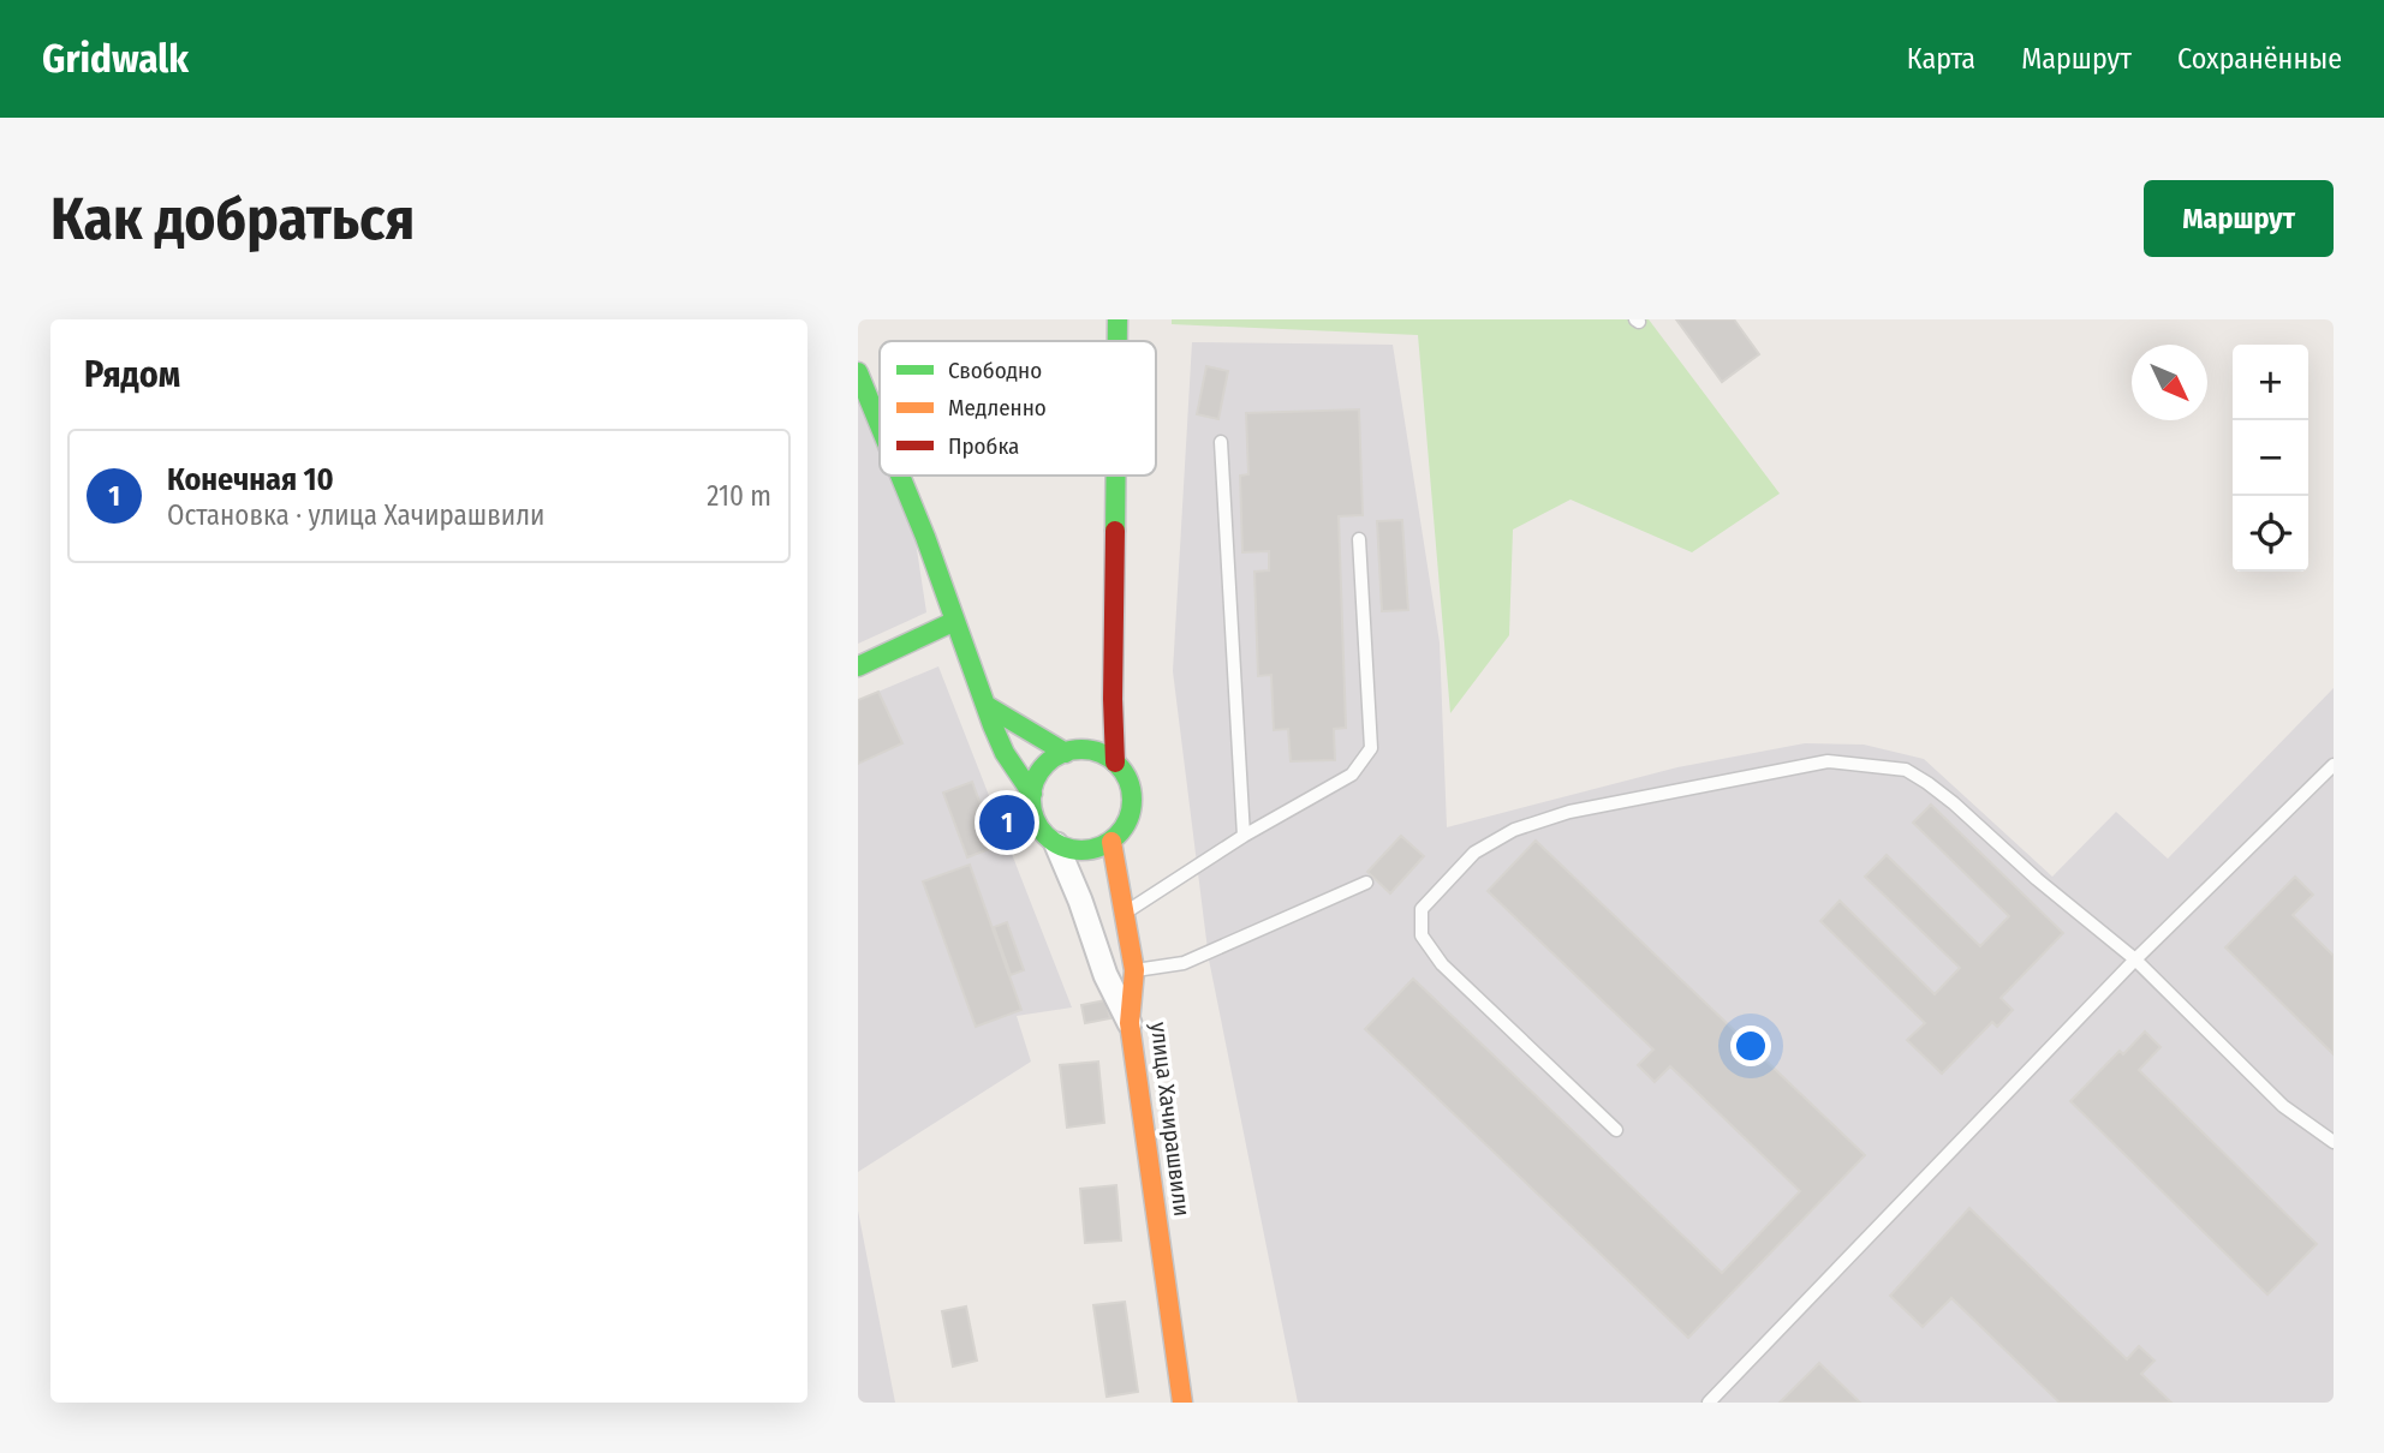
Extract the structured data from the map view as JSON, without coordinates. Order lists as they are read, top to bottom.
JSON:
{
  "streets": {
    "street": ["улица Хачирашвили"]
  },
  "legend": ["Свободно", "Медленно", "Пробка"],
  "north": "bottom right",
  "page": {
    "header": "Gridwalk",
    "nav": ["Карта", "Маршрут", "Сохранённые"],
    "buttons": "Маршрут",
    "title": "Как добраться",
    "heading": "Рядом",
    "map_buttons": ["+", "−"],
    "list": [
      {
        "mark": "1",
        "name": "Конечная 10",
        "note": "Остановка · улица Хачирашвили",
        "value": "210 m"
      }
    ],
    "pins": "1"
  }
}
